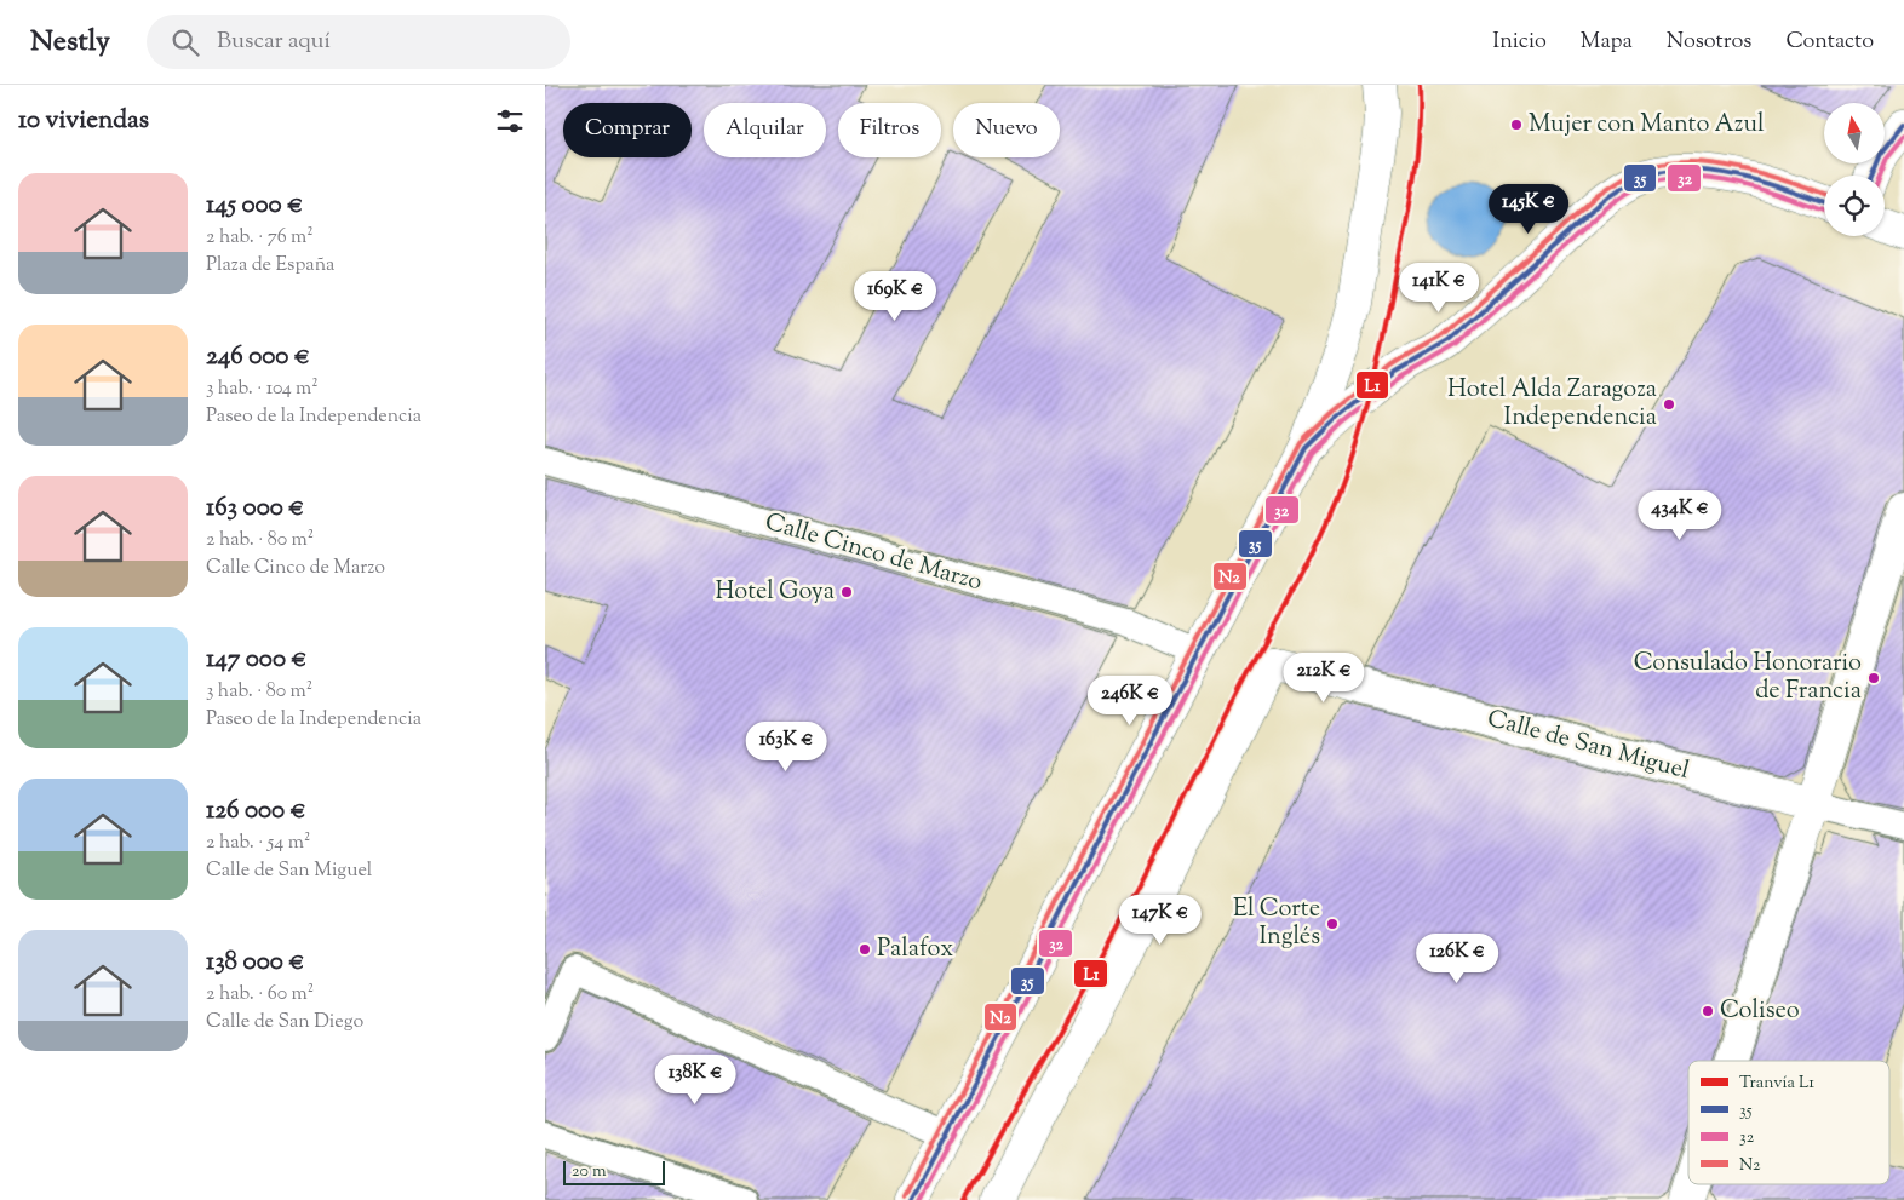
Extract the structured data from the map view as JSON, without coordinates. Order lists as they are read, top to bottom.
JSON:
{
  "streets": {
    "street": ["Calle Cinco de Marzo", "Calle de San Miguel"]
  },
  "places": [
    "Mujer con Manto Azul",
    "Hotel Alda Zaragoza Independencia",
    "Hotel Goya",
    "Consulado Honorario de Francia",
    "El Corte Inglés",
    "Palafox",
    "Coliseo"
  ],
  "lines": [
    "tram line L1",
    "transit line 35",
    "transit line 32",
    "transit line N2"
  ],
  "legend": [
    "Tranvía L1",
    "35",
    "32",
    "N2"
  ],
  "scale_bar": "20 m",
  "north": "top",
  "page": {
    "header": "Nestly",
    "search": "Buscar aquí",
    "nav": [
      "Inicio",
      "Mapa",
      "Nosotros",
      "Contacto"
    ],
    "heading": "10 viviendas",
    "chip": [
      "Comprar",
      "Alquilar",
      "Filtros",
      "Nuevo"
    ],
    "list": [
      {
        "name": "145 000 €",
        "note": "2 hab. · 76 m² · Plaza de España"
      },
      {
        "name": "246 000 €",
        "note": "3 hab. · 104 m² · Paseo de la Independencia"
      },
      {
        "name": "163 000 €",
        "note": "2 hab. · 80 m² · Calle Cinco de Marzo"
      },
      {
        "name": "147 000 €",
        "note": "3 hab. · 80 m² · Paseo de la Independencia"
      },
      {
        "name": "126 000 €",
        "note": "2 hab. · 54 m² · Calle de San Miguel"
      },
      {
        "name": "138 000 €",
        "note": "2 hab. · 60 m² · Calle de San Diego"
      }
    ],
    "price": [
      "145K €",
      "141K €",
      "169K €",
      "434K €",
      "212K €",
      "246K €",
      "163K €",
      "147K €",
      "126K €",
      "138K €"
    ],
    "scale": "20 m"
  }
}
